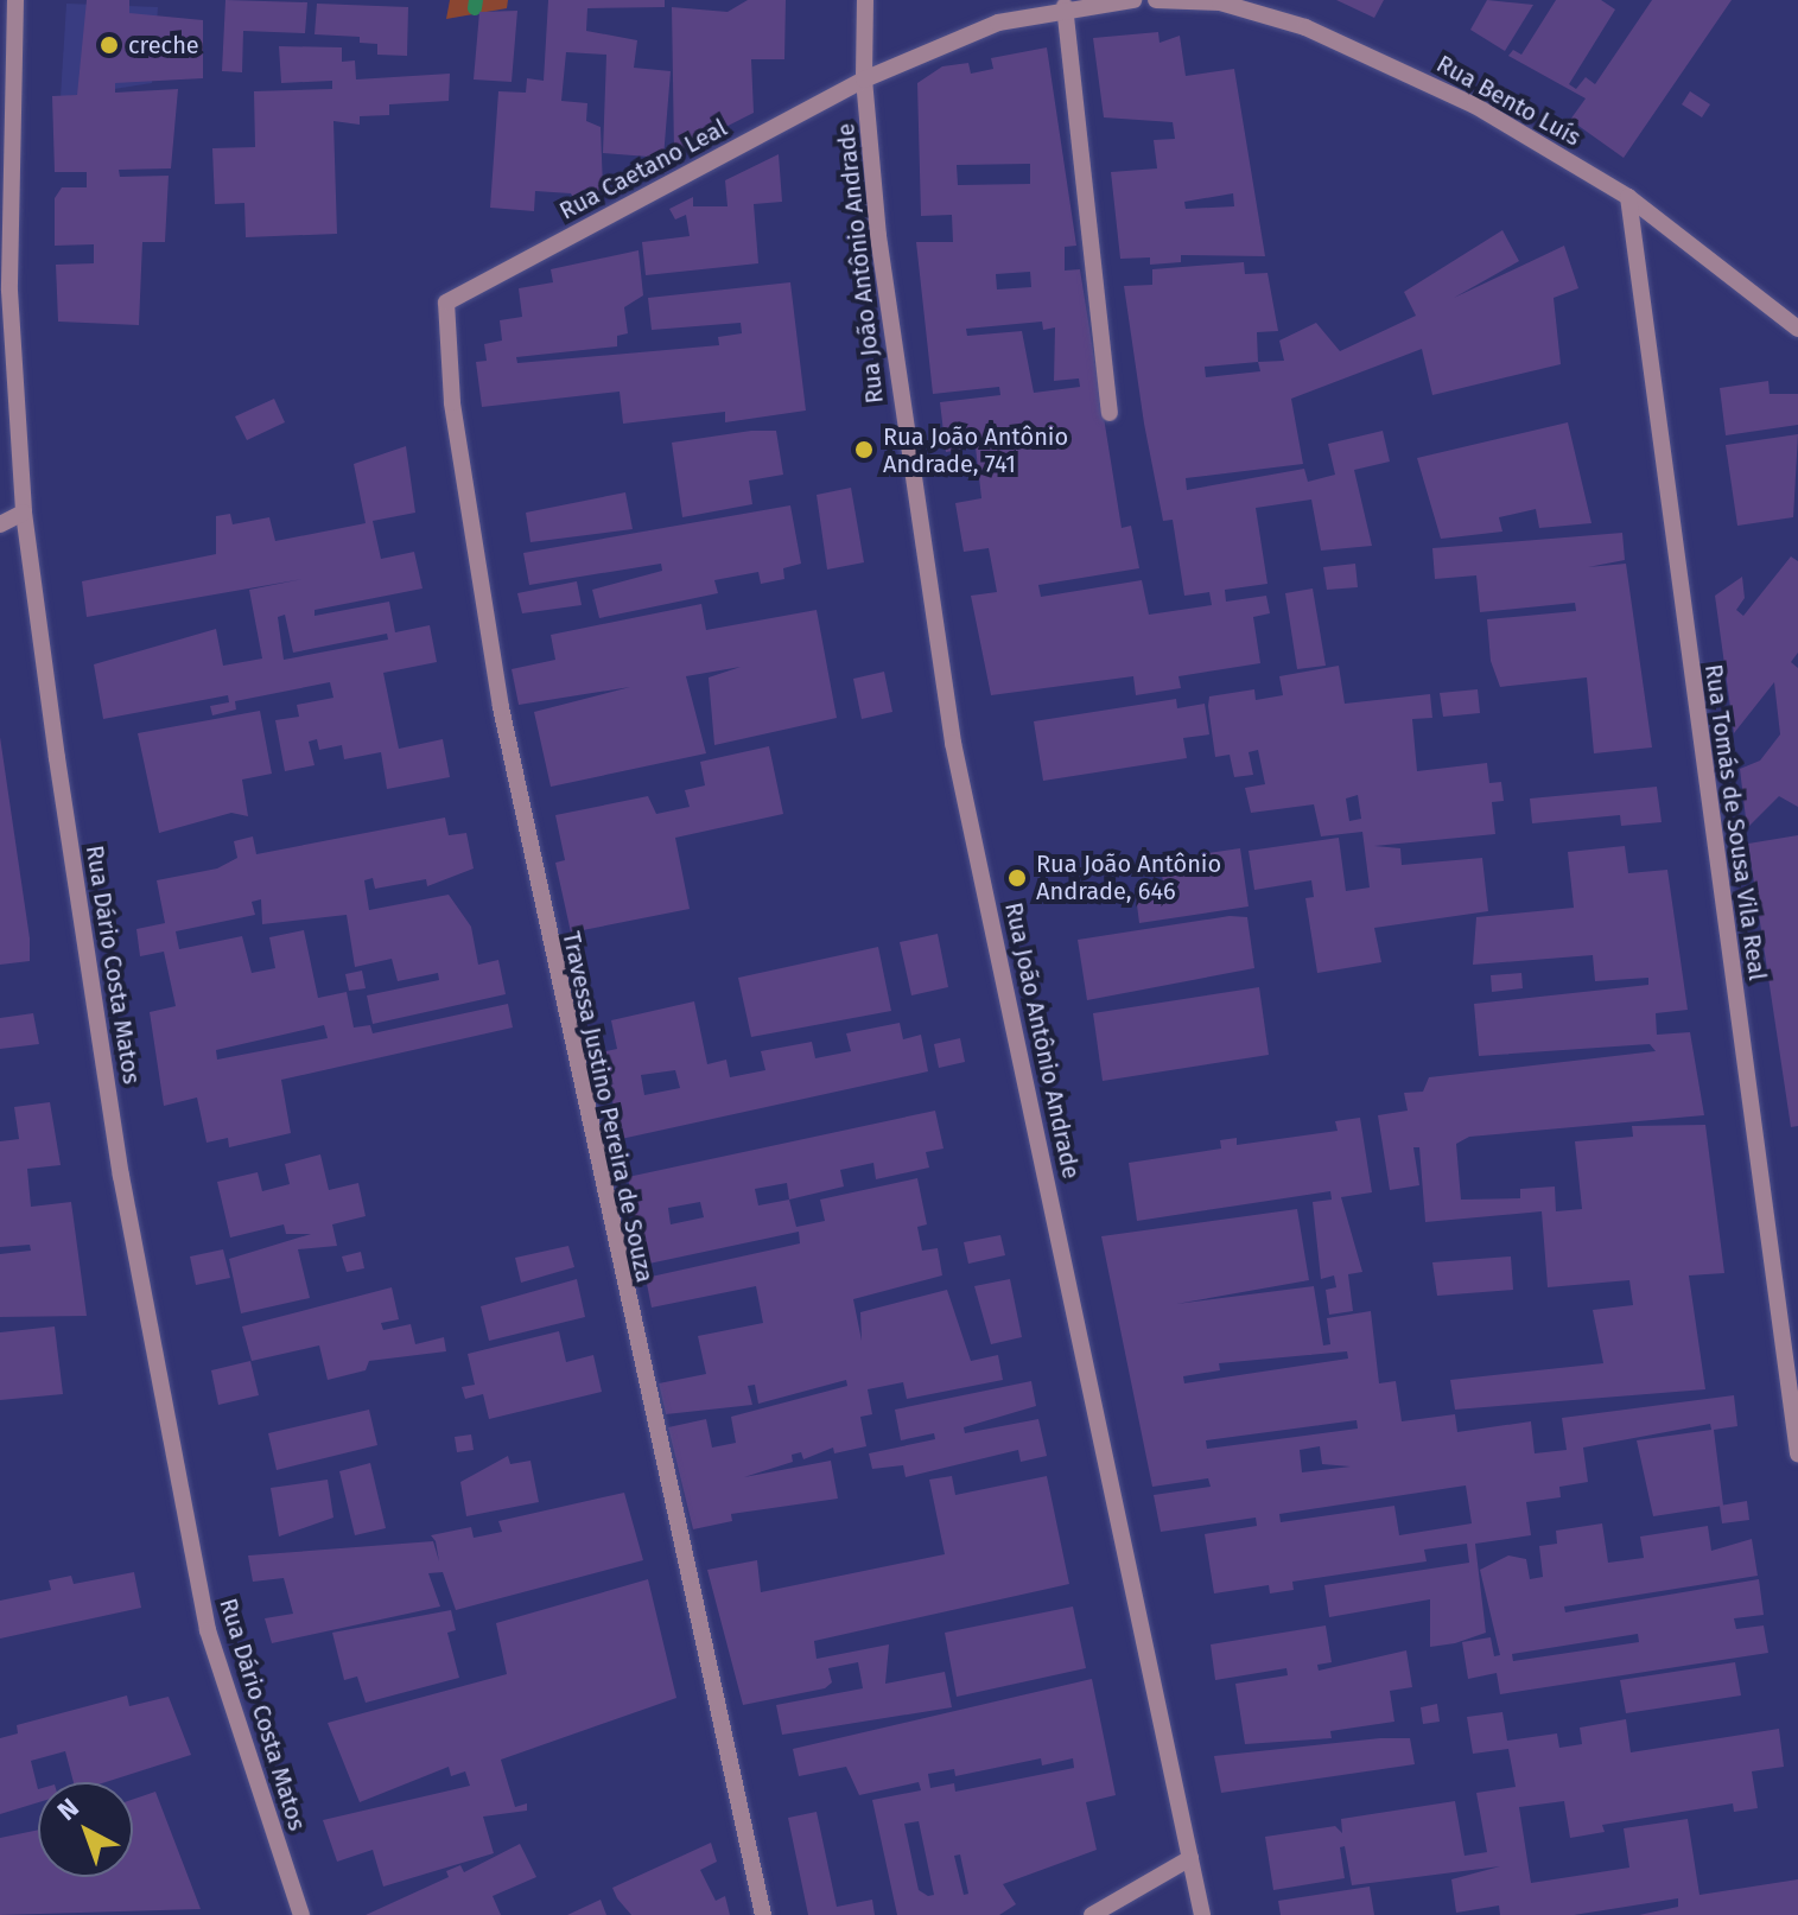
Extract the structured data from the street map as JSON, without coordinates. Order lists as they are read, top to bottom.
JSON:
{
  "streets": {
    "street": [
      "Rua Bento Luís",
      "Rua Caetano Leal",
      "Rua João Antônio Andrade",
      "Rua Tomás de Sousa Vila Real",
      "Rua Dário Costa Matos",
      "Travessa Justino Pereira de Souza"
    ]
  },
  "crossings": [
    ["Rua Bento Luís", "Rua Tomás de Sousa Vila Real"],
    ["Rua Caetano Leal", "Rua João Antônio Andrade"],
    ["Rua Caetano Leal", "Travessa Justino Pereira de Souza"]
  ],
  "places": ["creche", "Rua João Antônio Andrade, 741", "Rua João Antônio Andrade, 646"],
  "north": "top left"
}
